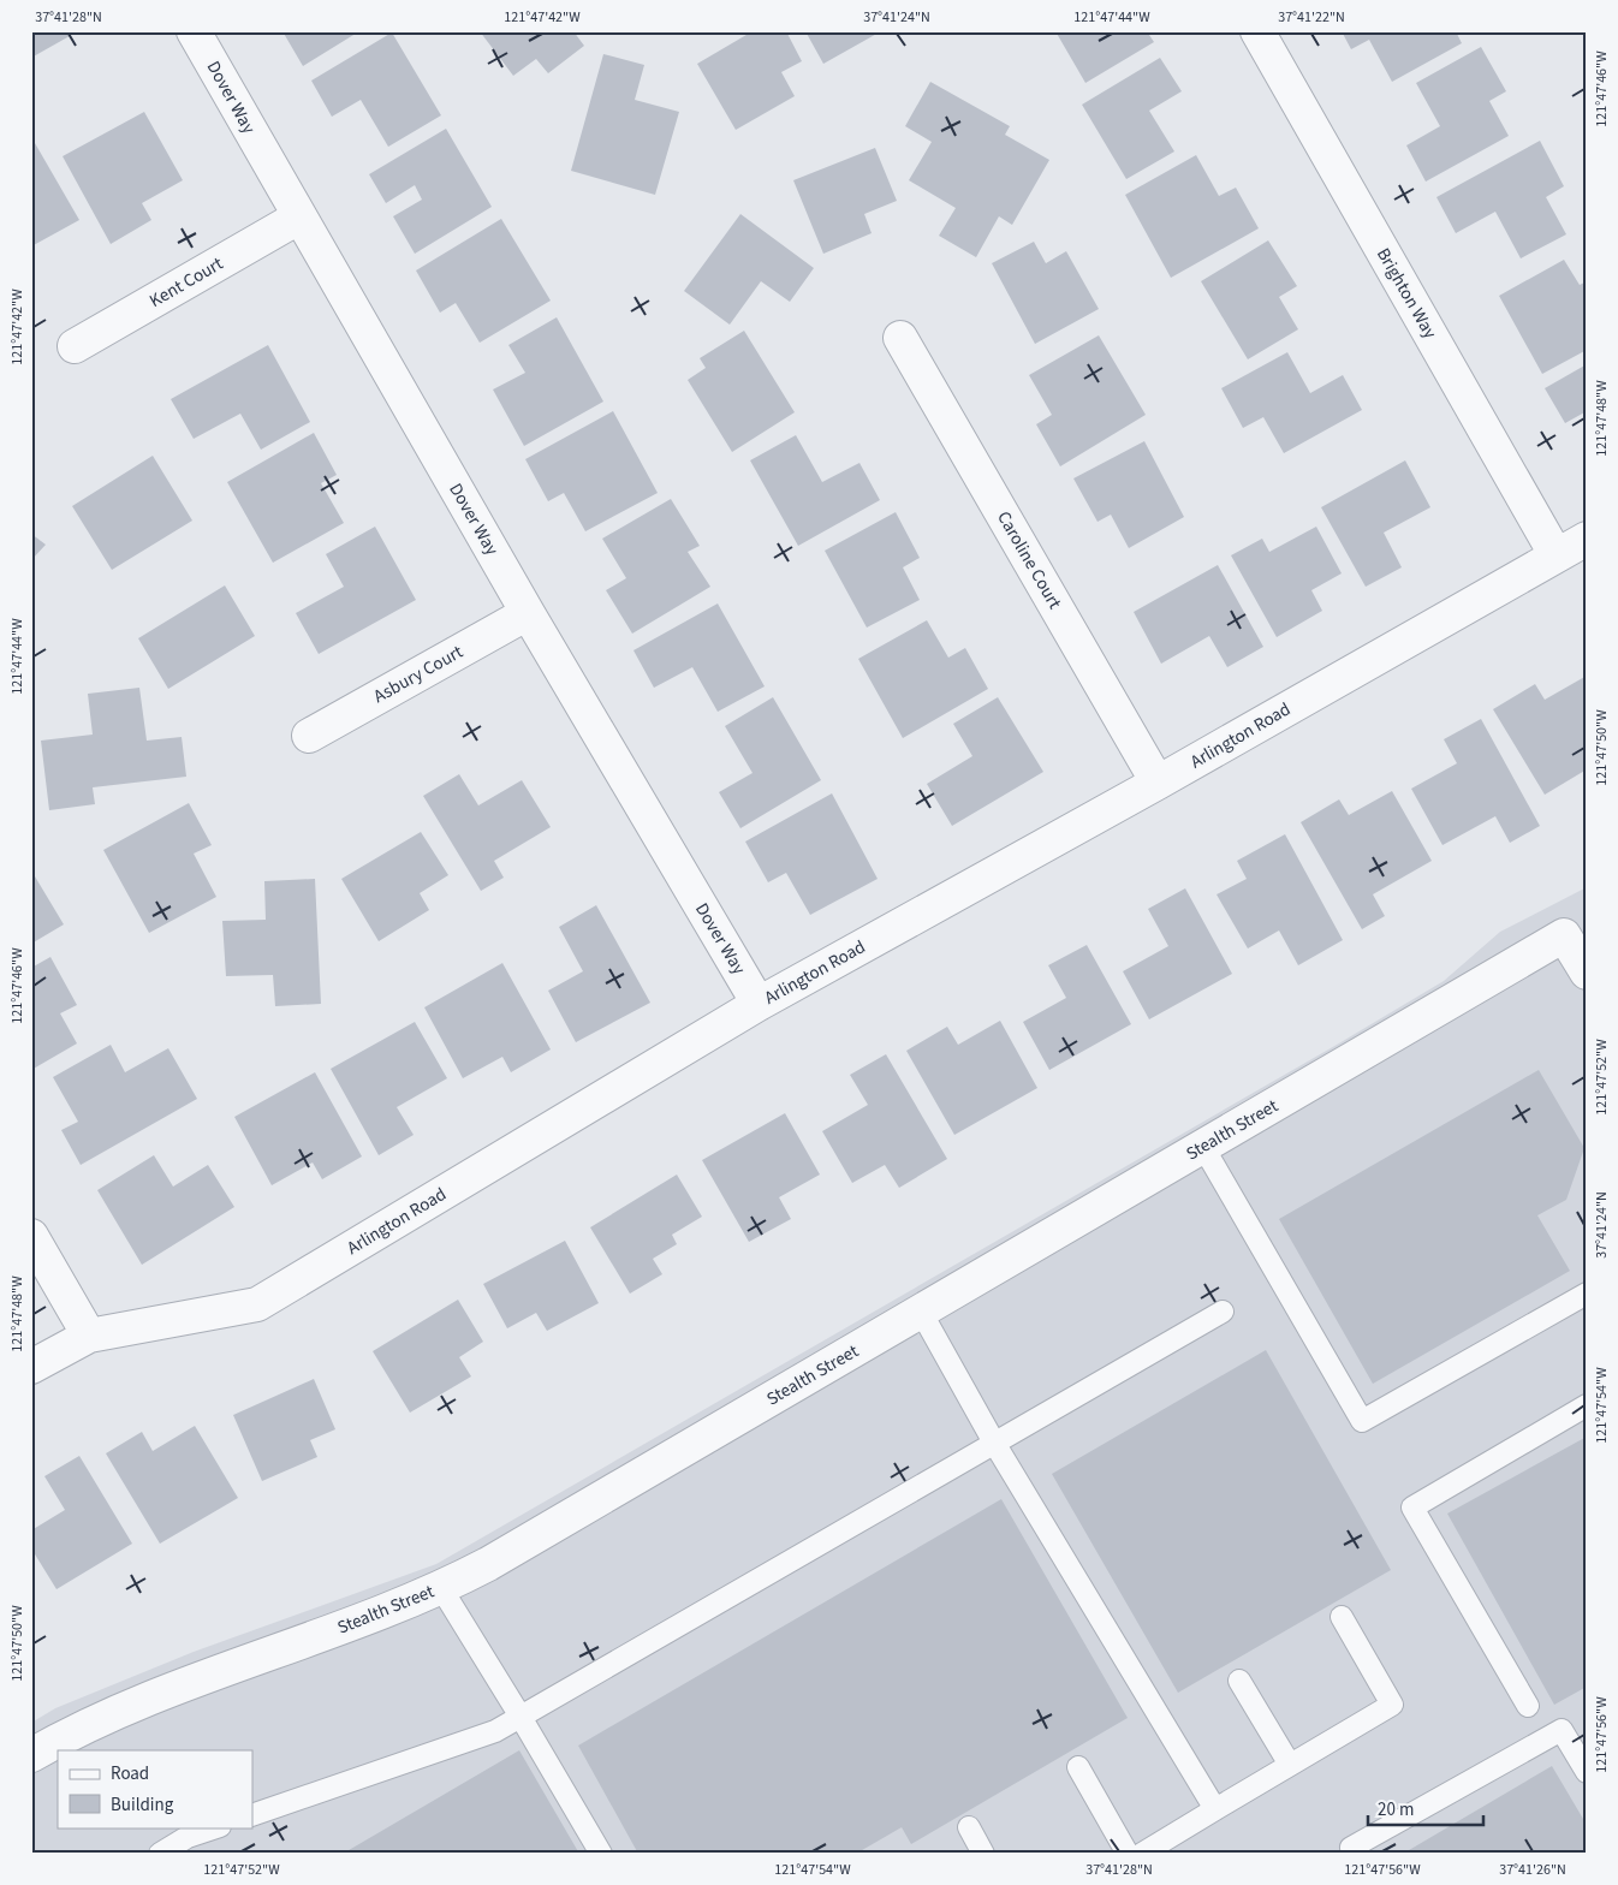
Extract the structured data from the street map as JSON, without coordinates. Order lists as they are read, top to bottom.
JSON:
{
  "streets": {
    "street": [
      "Dover Way",
      "Kent Court",
      "Brighton Way",
      "Caroline Court",
      "Asbury Court",
      "Arlington Road",
      "Stealth Street"
    ]
  },
  "crossings": [
    ["Dover Way", "Kent Court"],
    ["Dover Way", "Asbury Court"],
    ["Dover Way", "Arlington Road"],
    ["Brighton Way", "Arlington Road"],
    ["Caroline Court", "Arlington Road"]
  ],
  "legend": ["Road", "Building"],
  "scale_bar": "20 m",
  "coordinates": [
    "37°41'28\"N",
    "121°47'42\"W",
    "37°41'24\"N",
    "121°47'44\"W",
    "37°41'22\"N",
    "121°47'46\"W",
    "121°47'48\"W",
    "121°47'50\"W",
    "121°47'52\"W",
    "121°47'54\"W",
    "121°47'56\"W",
    "37°41'26\"N"
  ]
}
